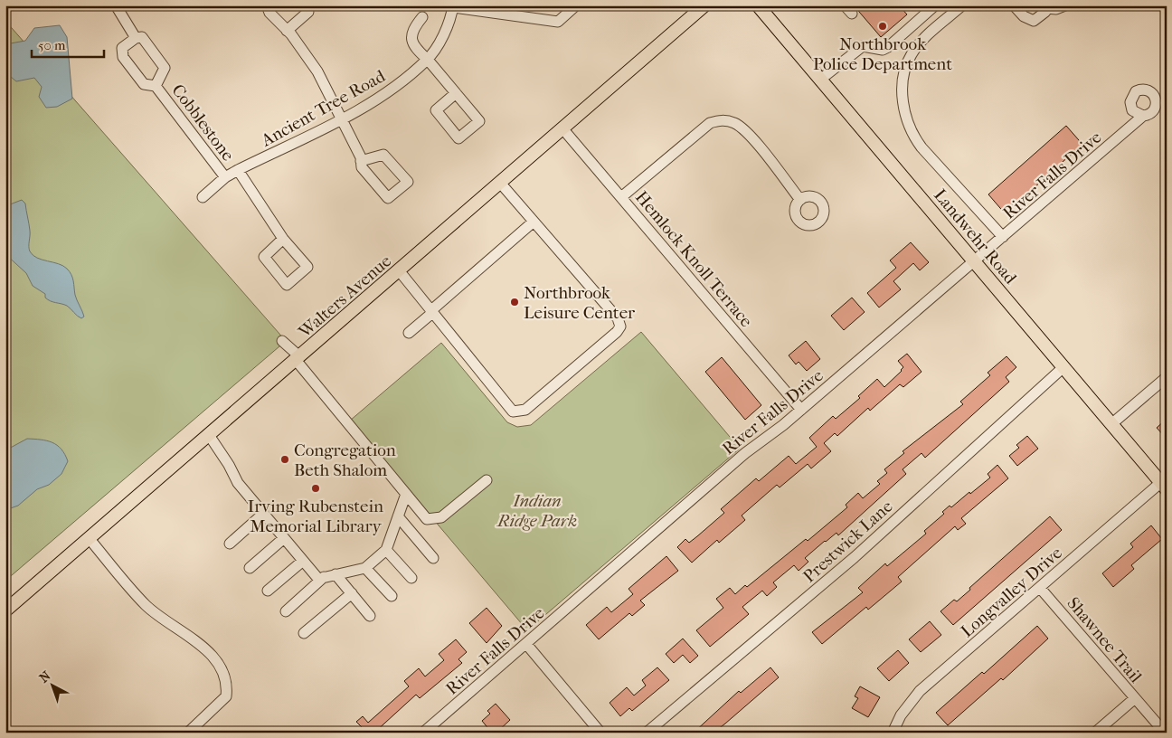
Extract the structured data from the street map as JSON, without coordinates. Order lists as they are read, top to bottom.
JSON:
{
  "streets": {
    "main road": ["Landwehr Road", "Walters Avenue"],
    "street": [
      "Ancient Tree Road",
      "Cobblestone",
      "River Falls Drive",
      "Hemlock Knoll Terrace",
      "Prestwick Lane",
      "Longvalley Drive",
      "Shawnee Trail"
    ]
  },
  "crossings": [
    ["Ancient Tree Road", "Cobblestone"],
    ["River Falls Drive", "Landwehr Road"],
    ["River Falls Drive", "Hemlock Knoll Terrace"],
    ["Landwehr Road", "Prestwick Lane"],
    ["Landwehr Road", "Longvalley Drive"],
    ["Hemlock Knoll Terrace", "Walters Avenue"],
    ["Longvalley Drive", "Shawnee Trail"]
  ],
  "parks": ["Indian Ridge Park"],
  "places": [
    "Northbrook Police Department",
    "Northbrook Leisure Center",
    "Congregation Beth Shalom",
    "Irving Rubenstein Memorial Library"
  ],
  "scale_bar": "50 m",
  "north": "top left"
}
